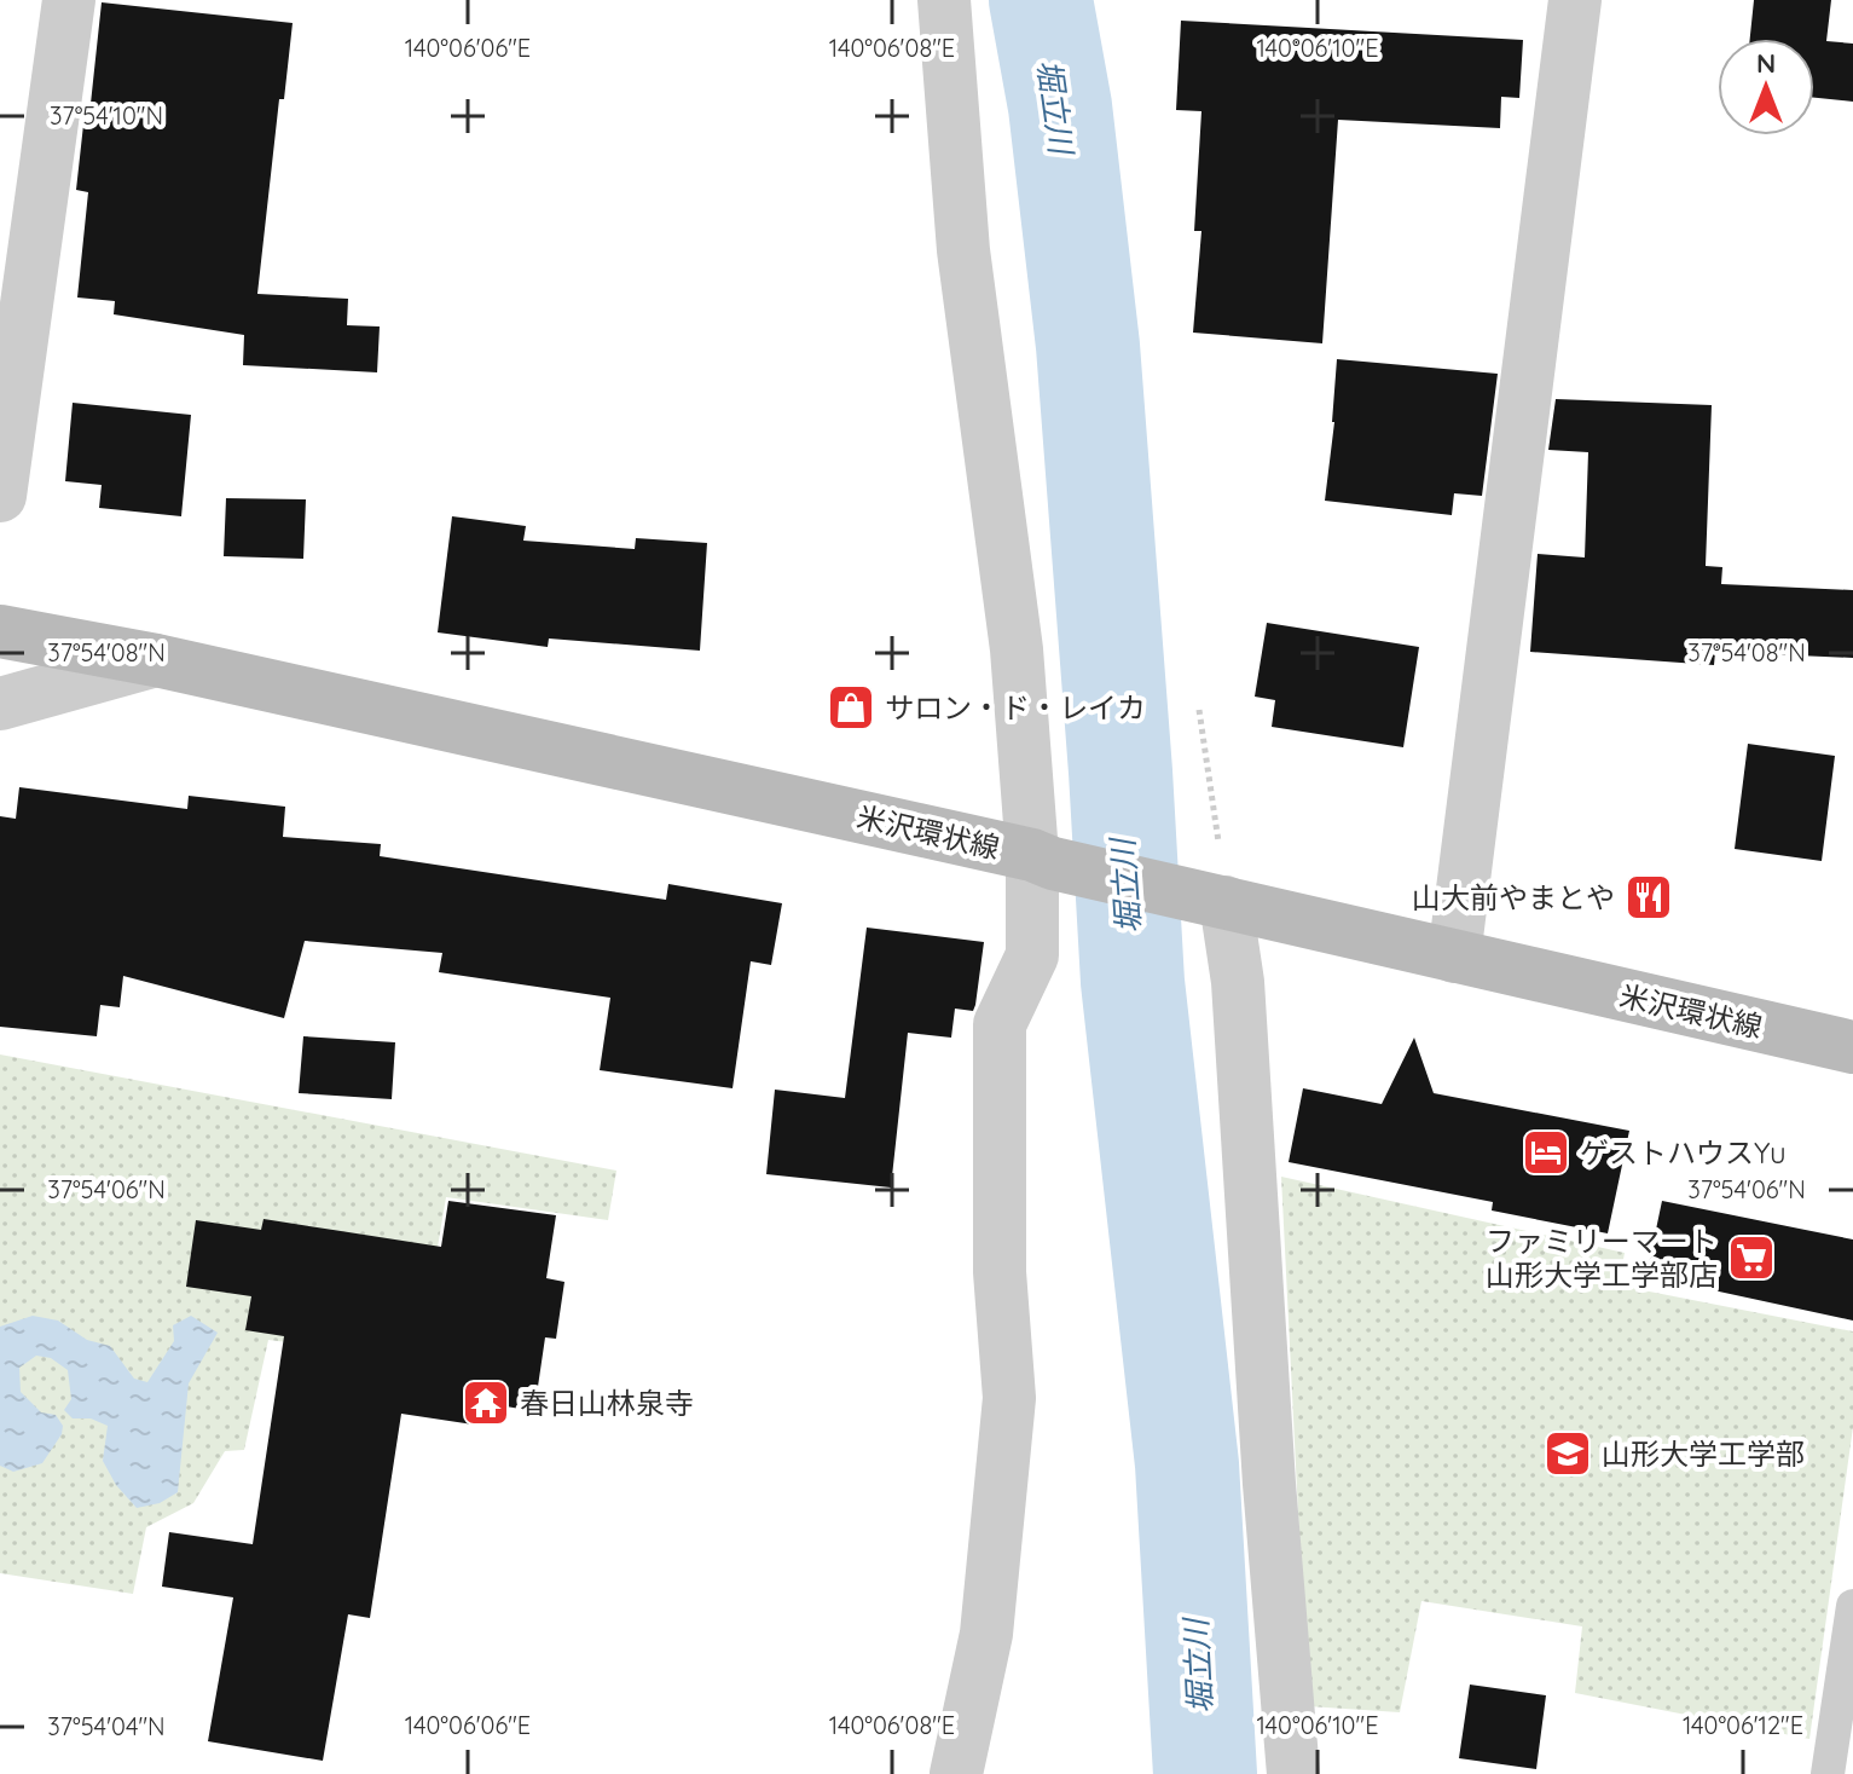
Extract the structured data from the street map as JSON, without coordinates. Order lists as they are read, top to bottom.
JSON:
{
  "streets": {
    "main road": ["米沢環状線"]
  },
  "water": ["堀立川"],
  "places": {
    "shop": ["サロン・ド・レイカ"],
    "restaurant": ["山大前やまとや"],
    "hotel": ["ゲストハウスYu"],
    "supermarket": ["ファミリーマート 山形大学工学部店"],
    "temple": ["春日山林泉寺"],
    "school or university": ["山形大学工学部"]
  },
  "north": "top",
  "coordinates": [
    "140°06'06\"E",
    "140°06'08\"E",
    "140°06'10\"E",
    "37°54'10\"N",
    "37°54'08\"N",
    "37°54'06\"N",
    "140°06'12\"E",
    "37°54'04\"N"
  ]
}
